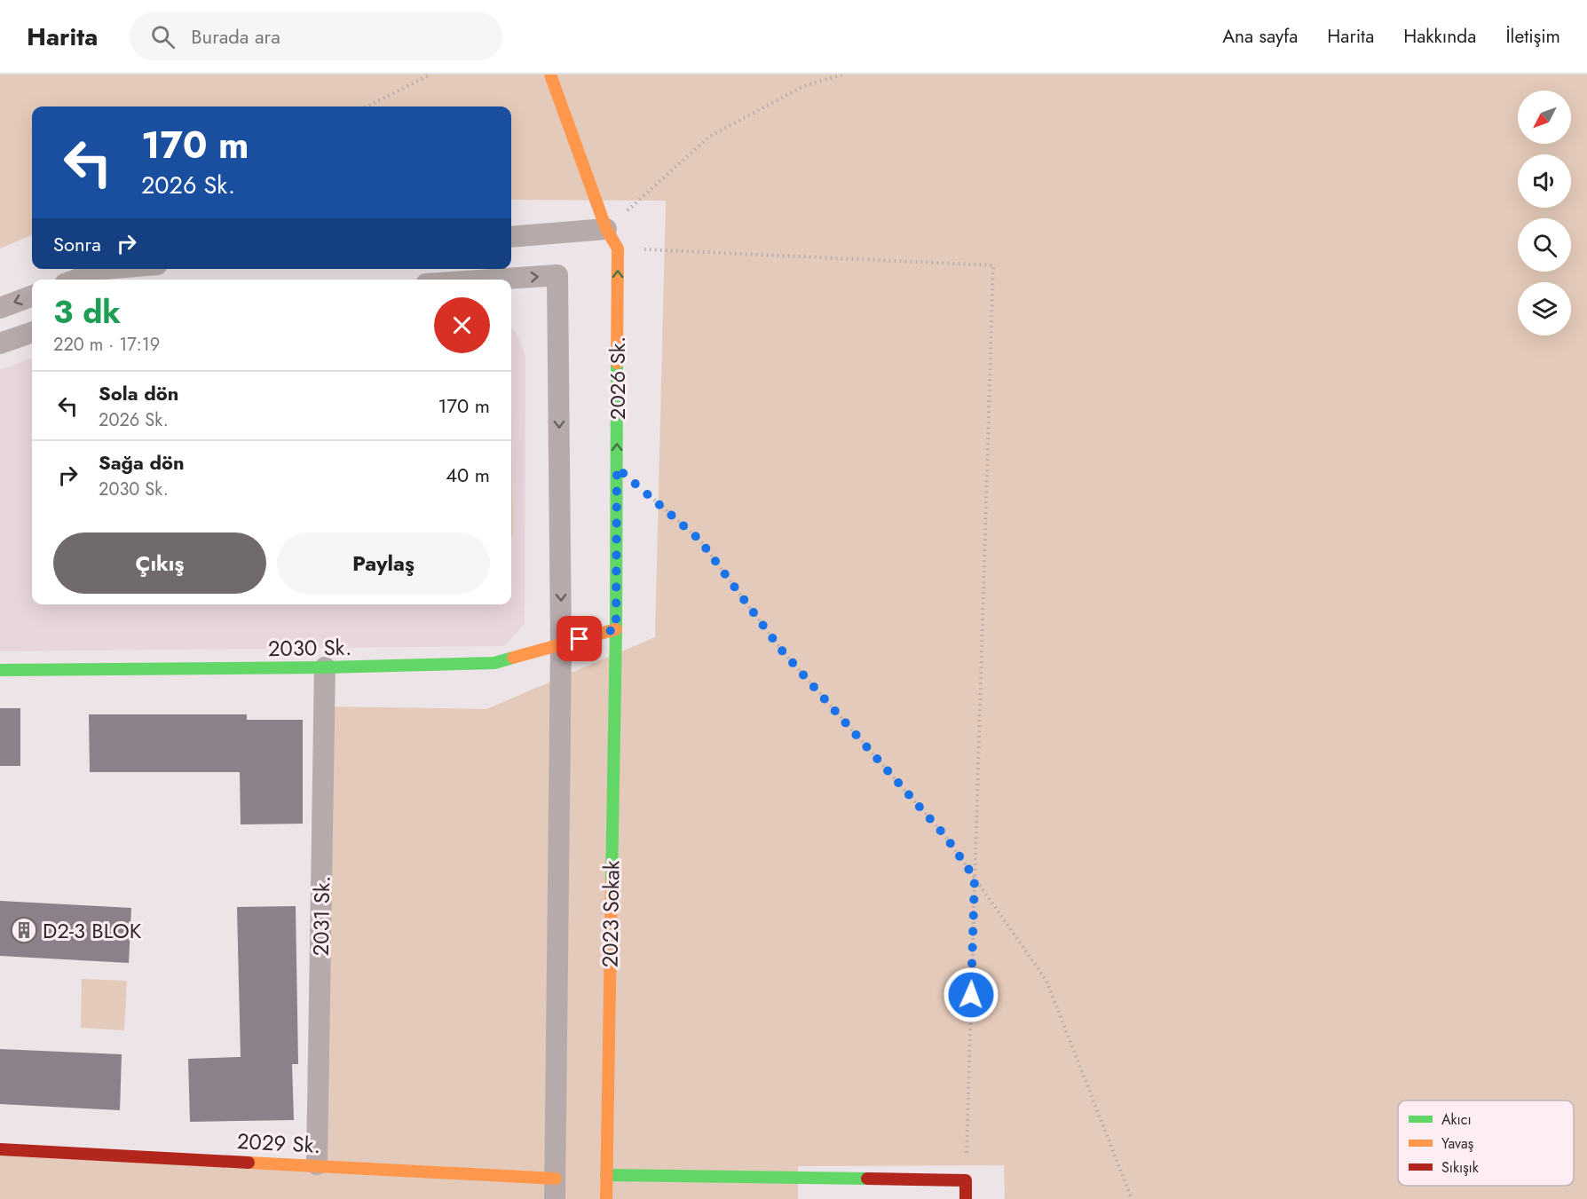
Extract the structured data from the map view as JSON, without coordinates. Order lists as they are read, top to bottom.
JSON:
{
  "streets": {
    "street": [
      "2026 Sk.",
      "2030 Sk.",
      "2023 Sokak",
      "2031 Sk.",
      "2029 Sk."
    ]
  },
  "crossings": [
    ["2026 Sk.", "2030 Sk."],
    ["2026 Sk.", "2023 Sokak"],
    ["2030 Sk.", "2023 Sokak"],
    ["2030 Sk.", "2031 Sk."],
    ["2031 Sk.", "2029 Sk."]
  ],
  "one_way": ["2026 Sk."],
  "places": {
    "building": ["D2-3 BLOK"]
  },
  "legend": ["Akıcı", "Yavaş", "Sıkışık"],
  "north": "bottom left",
  "page": {
    "header": "Harita",
    "search": "Burada ara",
    "nav": [
      "Ana sayfa",
      "Harita",
      "Hakkında",
      "İletişim"
    ],
    "turn": ["170 m", "2026 Sk."],
    "then": "Sonra",
    "heading": ["3 dk", "220 m · 17:19"],
    "list": [
      {
        "name": "Sola dön",
        "note": "2026 Sk.",
        "value": "170 m"
      },
      {
        "name": "Sağa dön",
        "note": "2030 Sk.",
        "value": "40 m"
      }
    ],
    "buttons": ["Çıkış", "Paylaş"]
  }
}
